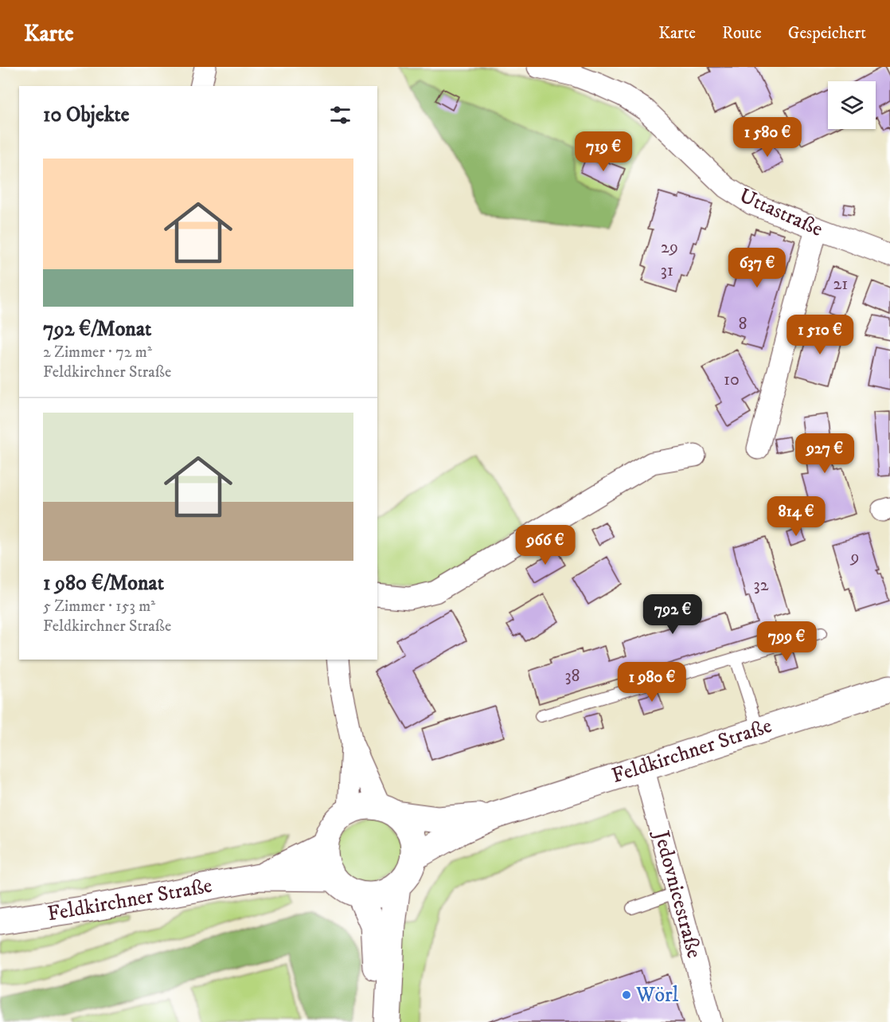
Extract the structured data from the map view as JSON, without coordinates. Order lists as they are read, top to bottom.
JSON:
{
  "streets": {
    "main road": ["Feldkirchner Straße"],
    "street": ["Uttastraße", "Jedovnicestraße"]
  },
  "crossings": [
    ["Feldkirchner Straße", "Jedovnicestraße"]
  ],
  "places": ["Wörl"],
  "house_numbers": [
    "29",
    "31",
    "21",
    "8",
    "10",
    "9",
    "32",
    "38"
  ],
  "page": {
    "header": "Karte",
    "nav": ["Karte", "Route", "Gespeichert"],
    "heading": "10 Objekte",
    "price": [
      "1 580 €",
      "719 €",
      "637 €",
      "1 510 €",
      "927 €",
      "814 €",
      "966 €",
      "792 €",
      "799 €",
      "1 980 €"
    ],
    "list": [
      {
        "name": "792 €/Monat",
        "note": "2 Zimmer · 72 m² · Feldkirchner Straße"
      },
      {
        "name": "1 980 €/Monat",
        "note": "5 Zimmer · 153 m² · Feldkirchner Straße"
      }
    ]
  }
}
